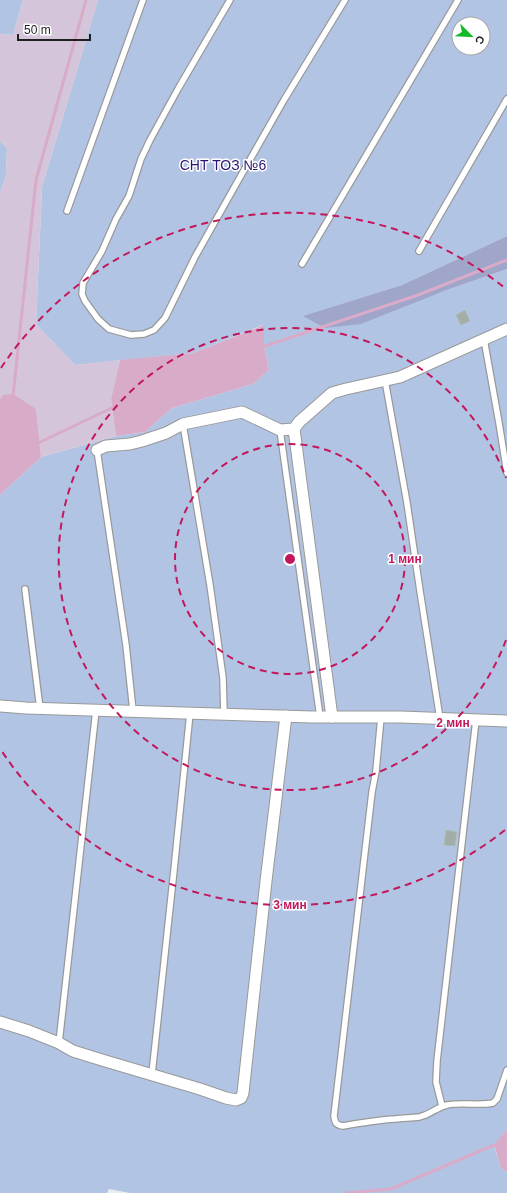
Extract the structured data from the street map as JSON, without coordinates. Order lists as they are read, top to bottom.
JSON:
{
  "parks": ["СНТ ТОЗ №6"],
  "scale_bar": "50 m",
  "north": "bottom right",
  "rings": ["1 мин", "2 мин", "3 мин"]
}
